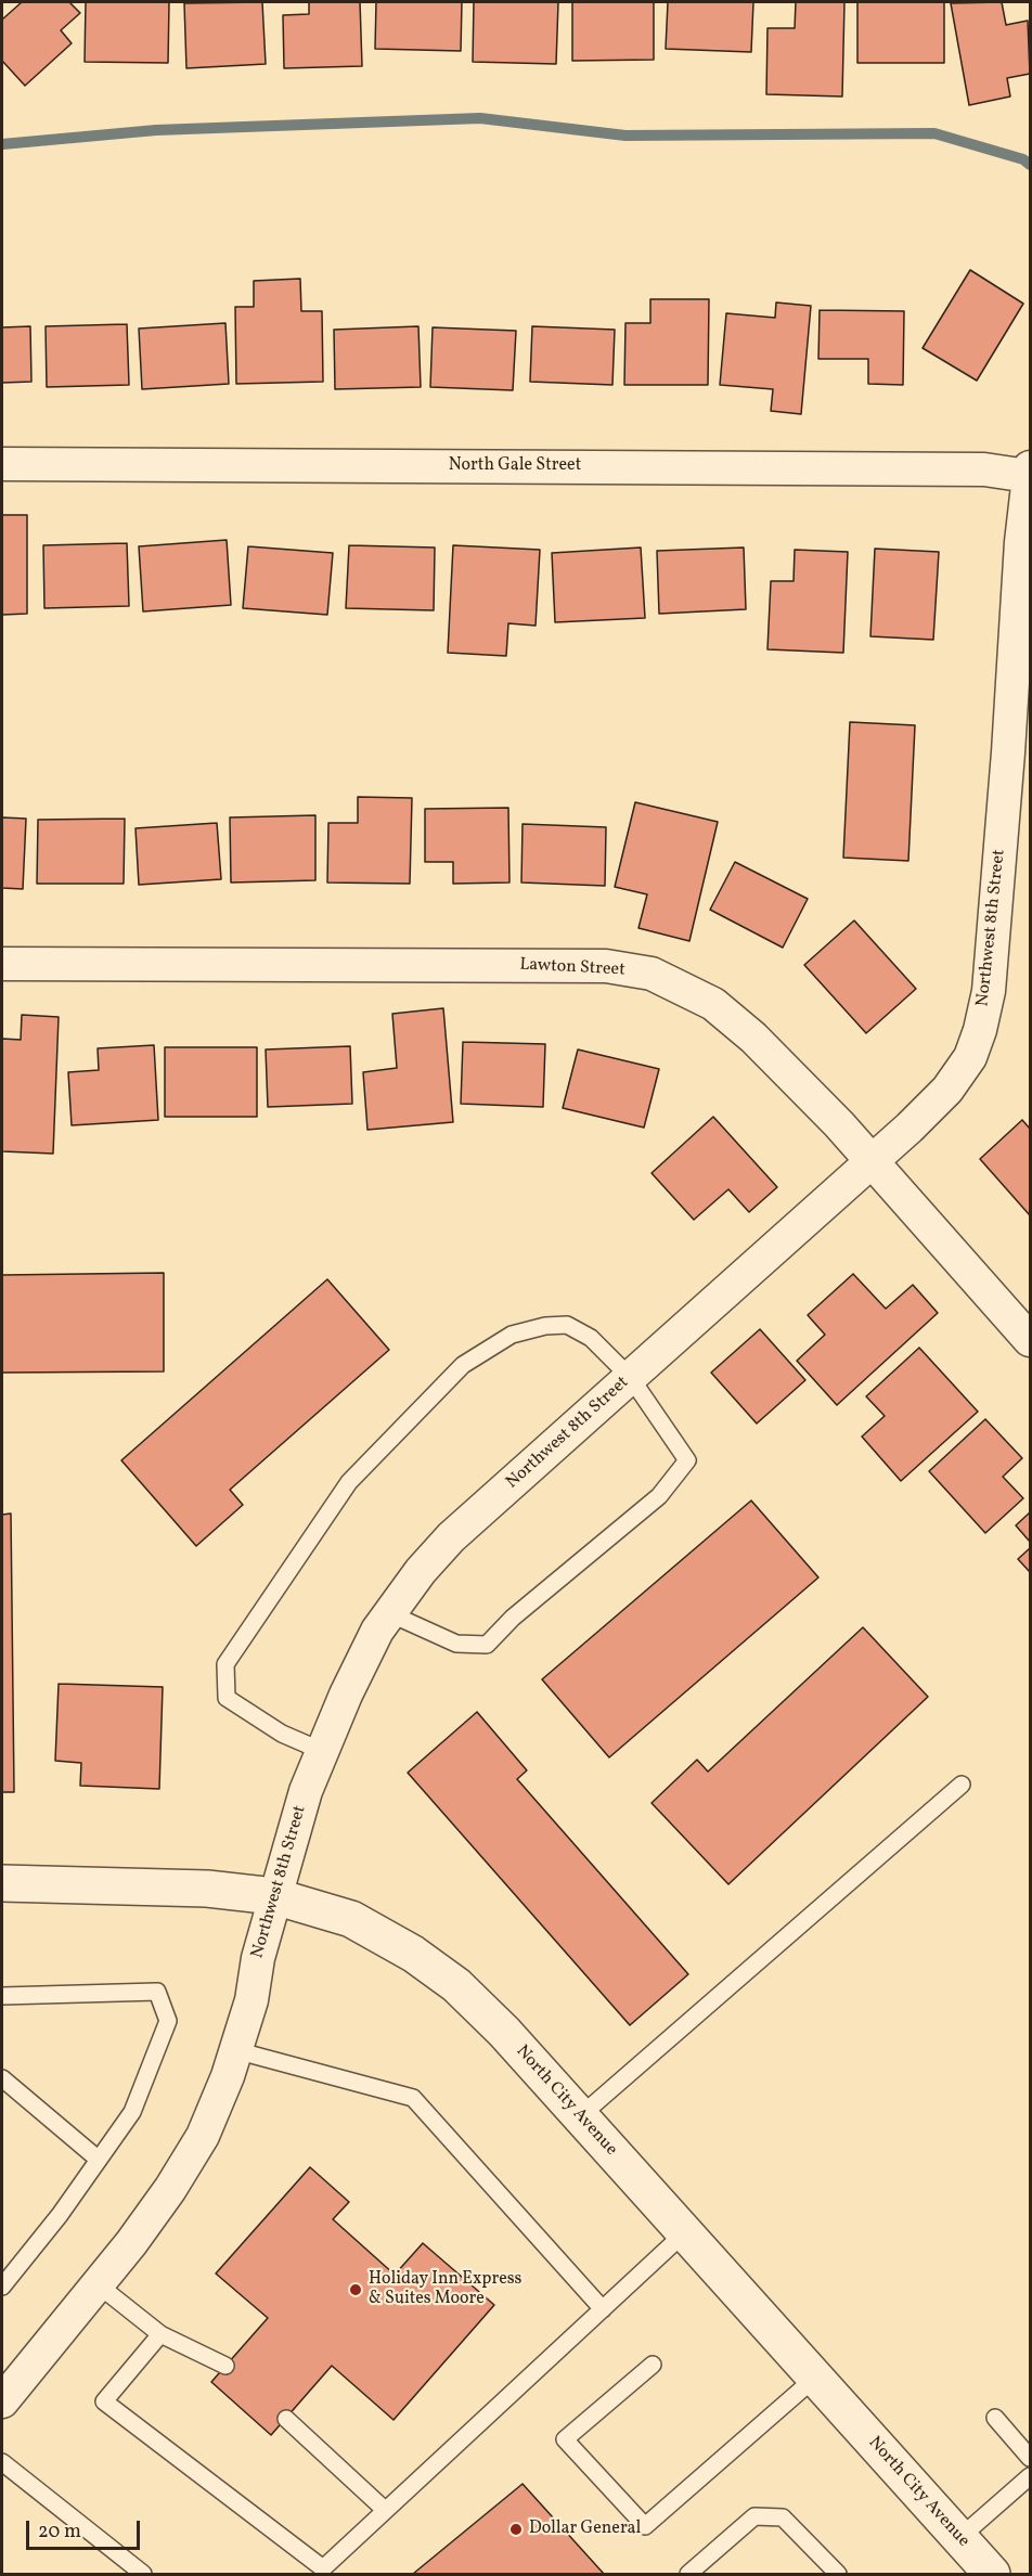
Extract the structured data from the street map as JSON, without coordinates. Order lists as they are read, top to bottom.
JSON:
{
  "streets": {
    "street": [
      "North Gale Street",
      "Northwest 8th Street",
      "Lawton Street",
      "North City Avenue"
    ]
  },
  "crossings": [
    ["North Gale Street", "Northwest 8th Street"],
    ["Northwest 8th Street", "Lawton Street"],
    ["Northwest 8th Street", "North City Avenue"]
  ],
  "places": ["Holiday Inn Express & Suites Moore", "Dollar General"],
  "scale_bar": "20 m"
}
